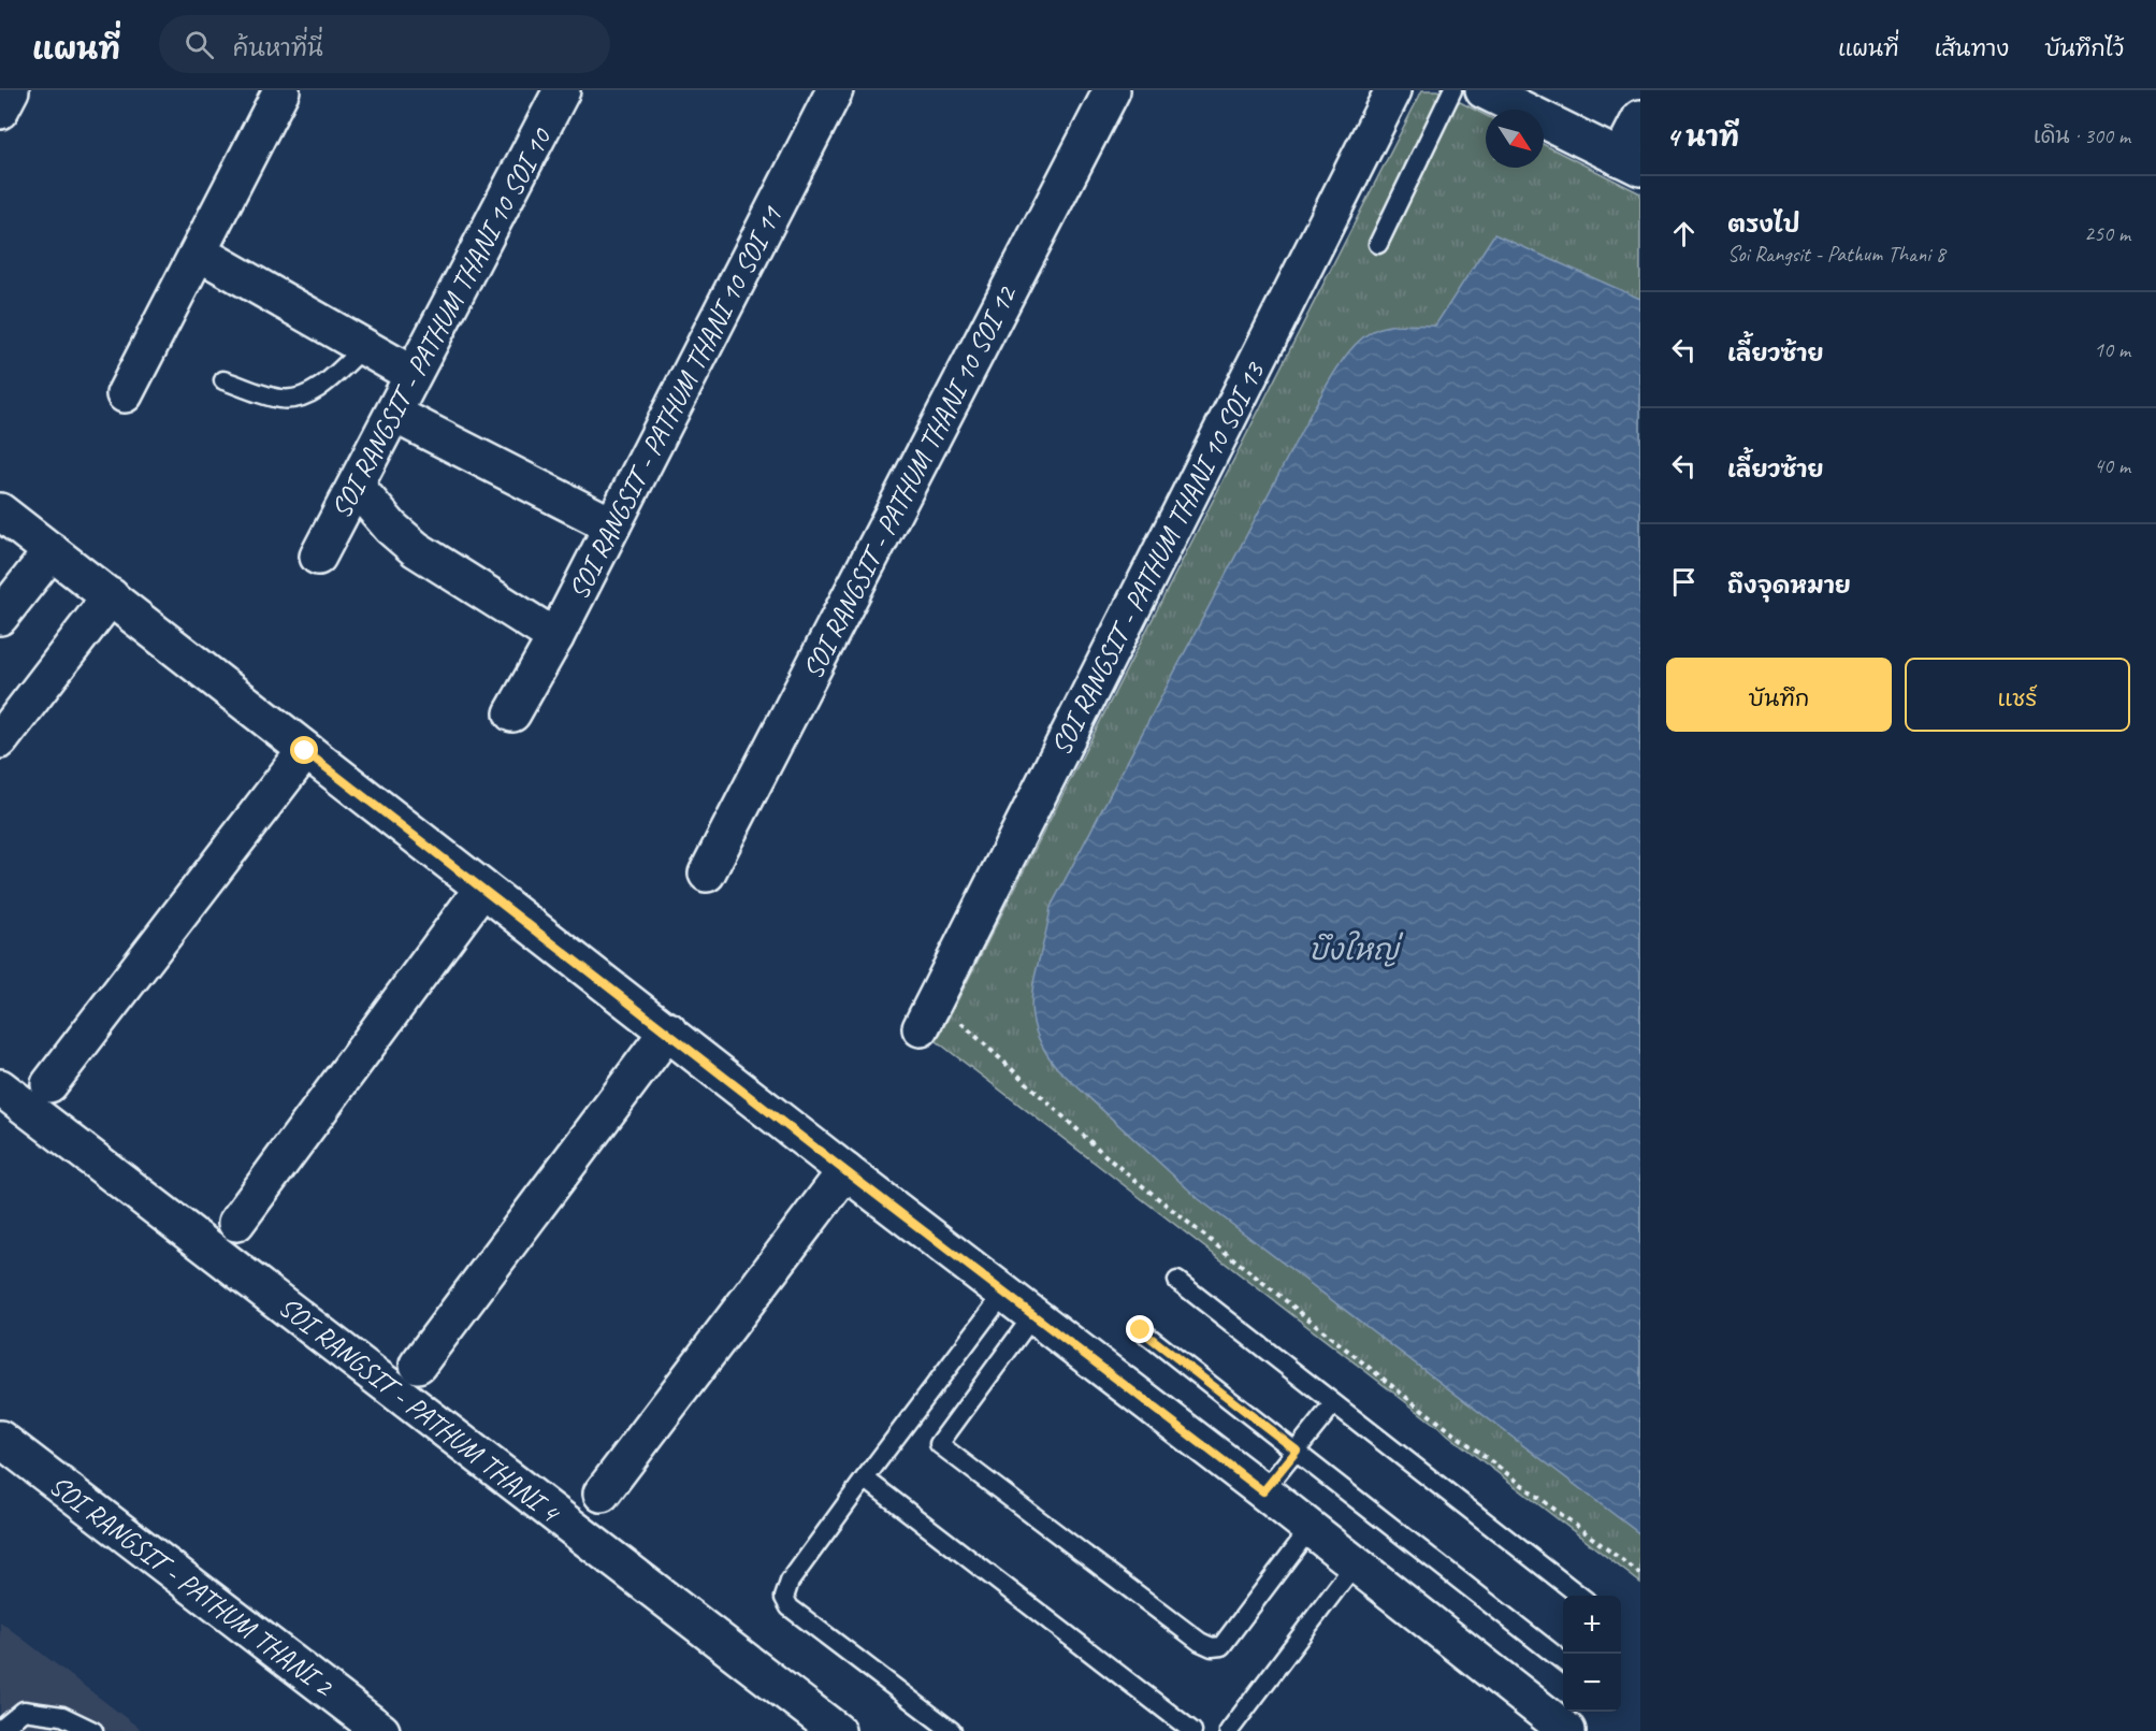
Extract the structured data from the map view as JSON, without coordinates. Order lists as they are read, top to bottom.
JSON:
{
  "streets": {
    "street": [
      "SOI RANGSIT - PATHUM THANI 10 SOI 10",
      "SOI RANGSIT - PATHUM THANI 10 SOI 11",
      "SOI RANGSIT - PATHUM THANI 10 SOI 12",
      "SOI RANGSIT - PATHUM THANI 10 SOI 13",
      "SOI RANGSIT - PATHUM THANI 4",
      "SOI RANGSIT - PATHUM THANI 2"
    ]
  },
  "water": ["บึงใหญ่"],
  "north": "bottom right",
  "page": {
    "header": "แผนที่",
    "search": "ค้นหาที่นี่",
    "nav": ["แผนที่", "เส้นทาง", "บันทึกไว้"],
    "heading": ["4 นาที", "เดิน · 300 m"],
    "list": [
      ["ตรงไป", "Soi Rangsit - Pathum Thani 8", "250 m"],
      ["เลี้ยวซ้าย", "10 m"],
      ["เลี้ยวซ้าย", "40 m"],
      "ถึงจุดหมาย"
    ],
    "buttons": ["บันทึก", "แชร์"],
    "map_buttons": ["+", "−"]
  }
}
